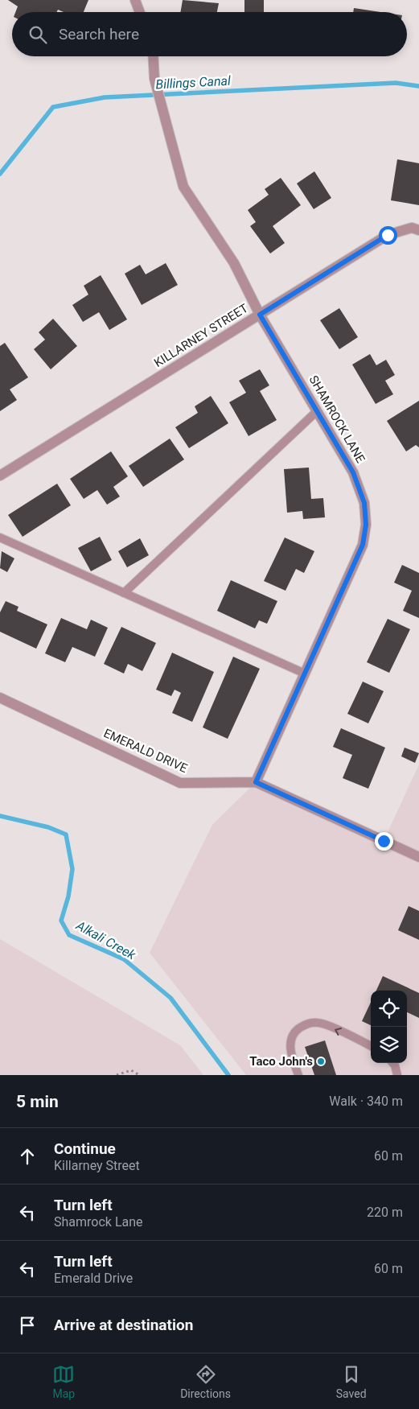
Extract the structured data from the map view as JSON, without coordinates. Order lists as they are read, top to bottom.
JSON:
{
  "streets": {
    "street": ["KILLARNEY STREET", "SHAMROCK LANE", "EMERALD DRIVE"]
  },
  "crossings": [
    ["KILLARNEY STREET", "SHAMROCK LANE"],
    ["SHAMROCK LANE", "EMERALD DRIVE"]
  ],
  "water": ["Billings Canal", "Alkali Creek"],
  "places": ["Taco John's"],
  "page": {
    "search": "Search here",
    "heading": ["5 min", "Walk · 340 m"],
    "list": [
      ["Continue", "Killarney Street", "60 m"],
      ["Turn left", "Shamrock Lane", "220 m"],
      ["Turn left", "Emerald Drive", "60 m"],
      "Arrive at destination"
    ],
    "nav": ["Map", "Directions", "Saved"]
  }
}
